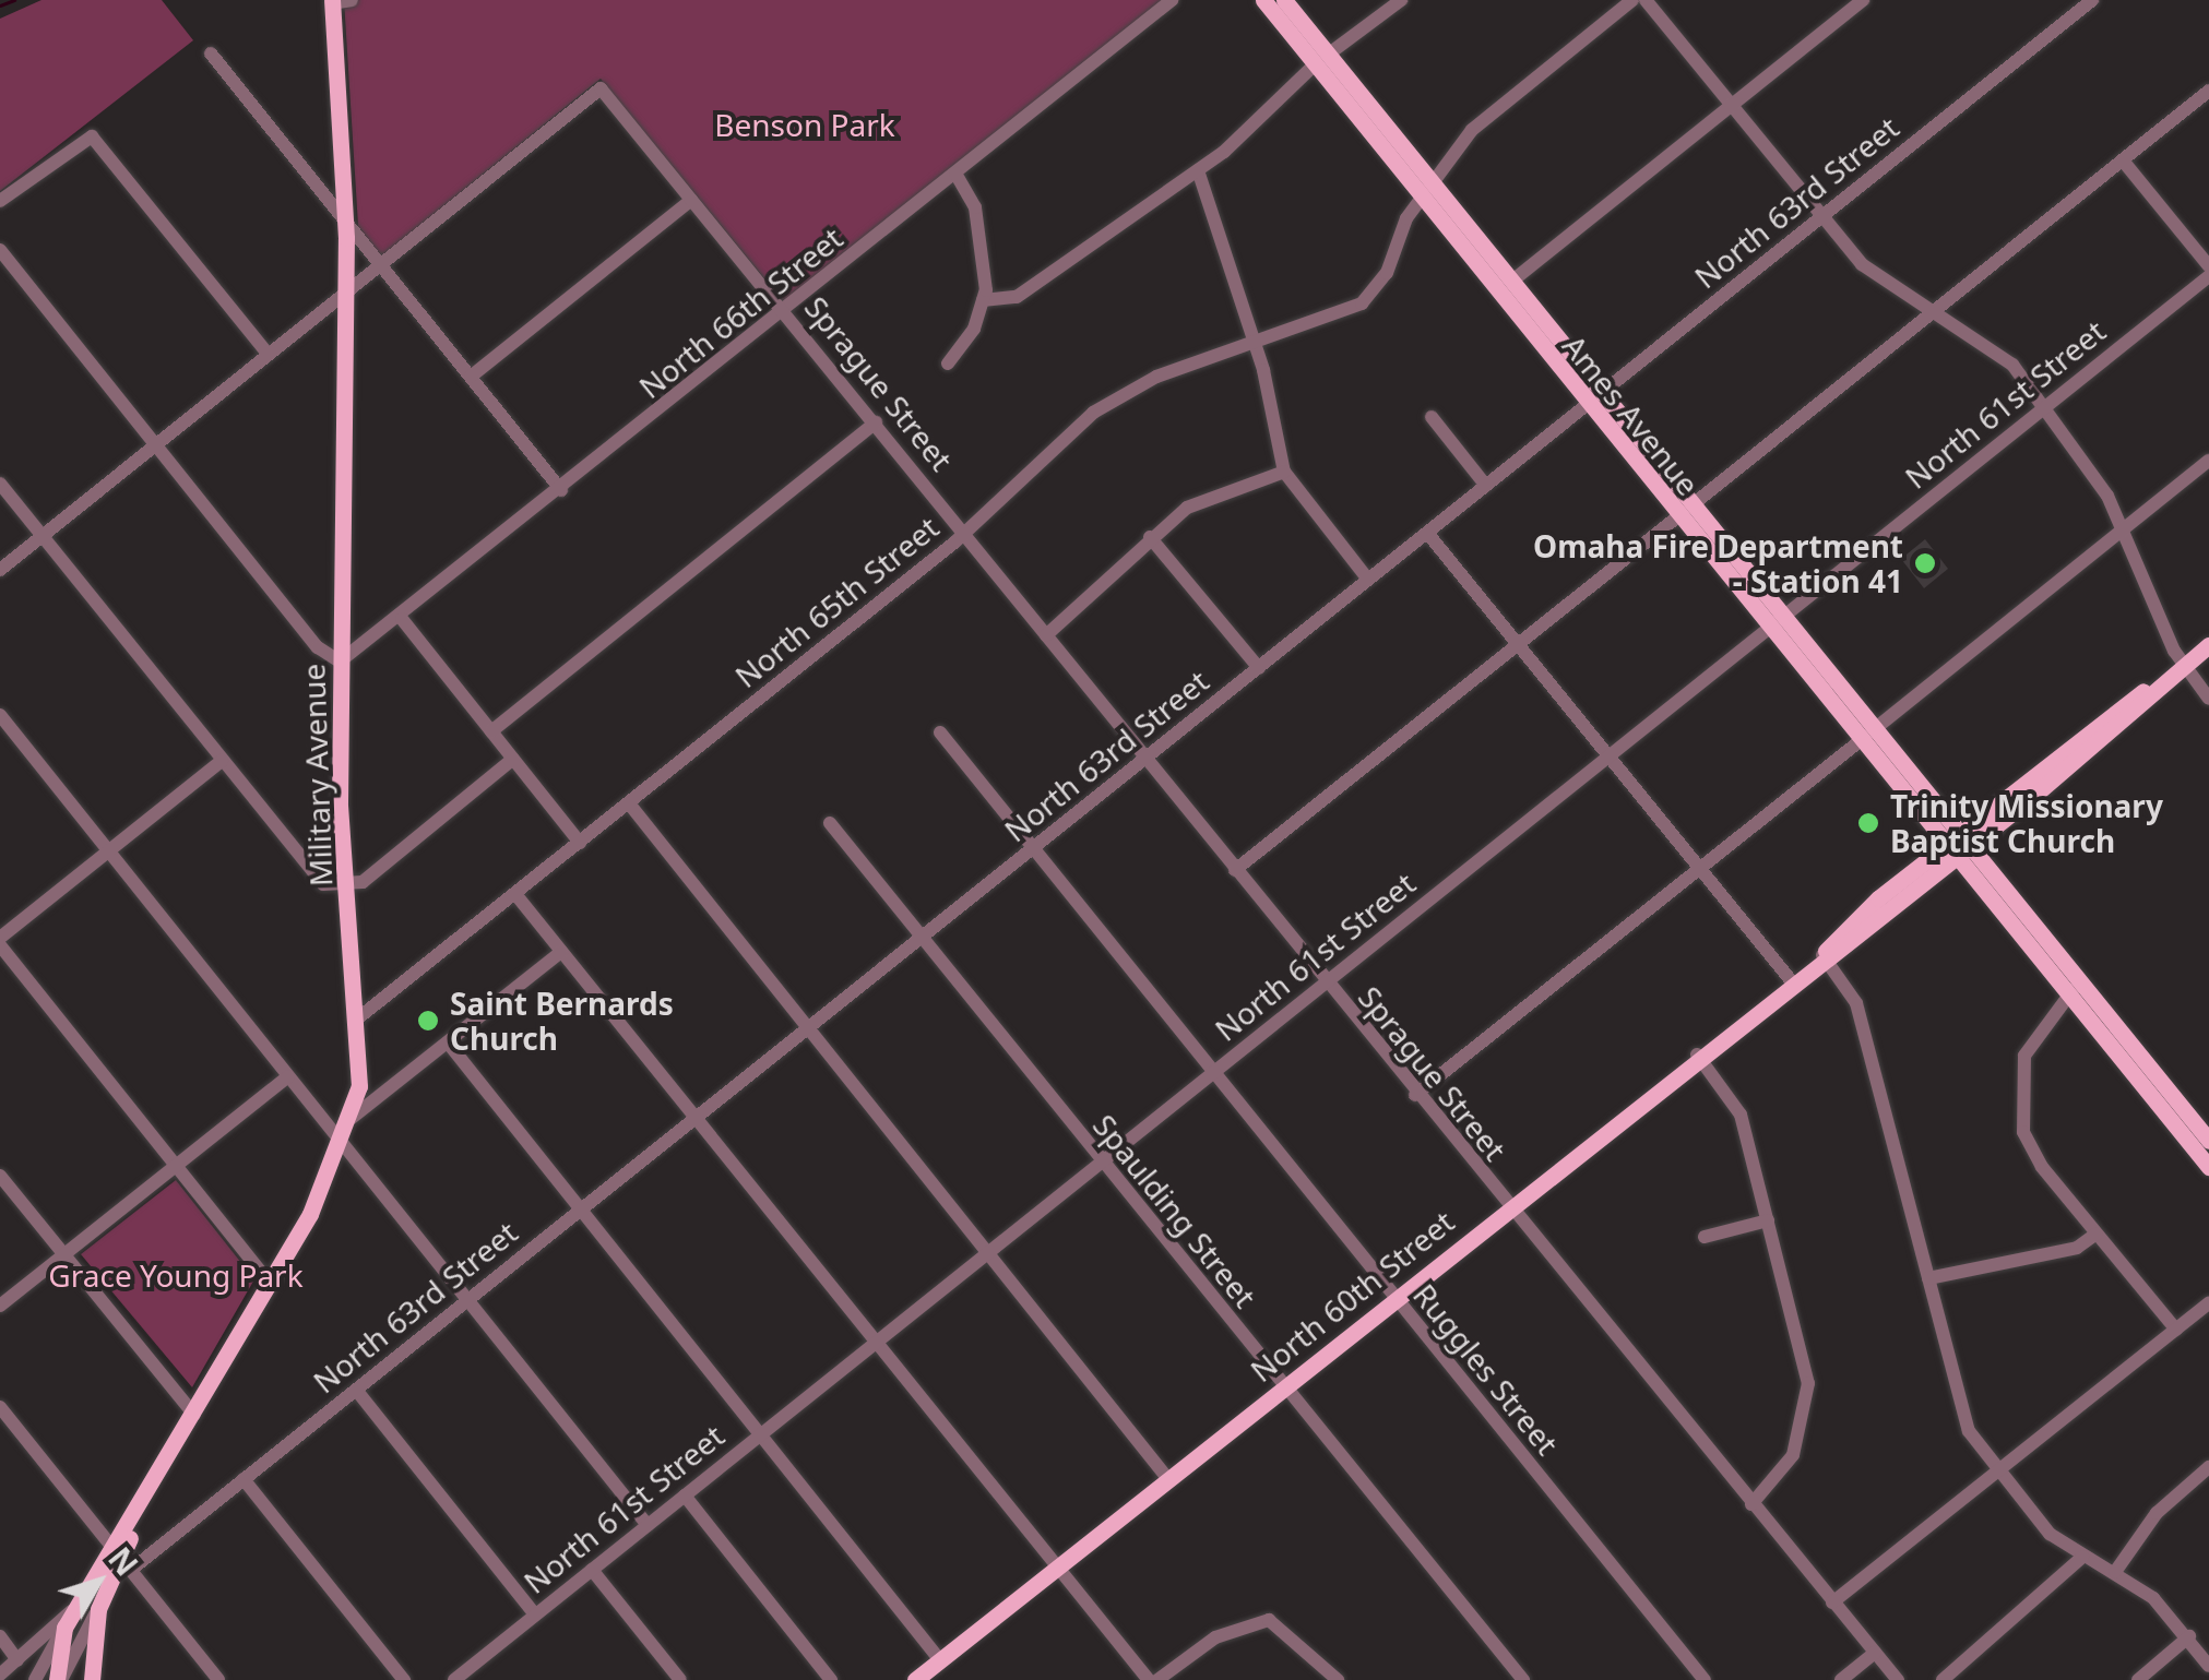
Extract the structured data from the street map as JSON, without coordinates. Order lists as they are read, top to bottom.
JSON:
{
  "streets": {
    "main road": ["Ames Avenue", "Military Avenue", "North 60th Street"],
    "street": [
      "North 63rd Street",
      "North 66th Street",
      "Sprague Street",
      "North 61st Street",
      "North 65th Street",
      "Spaulding Street",
      "Ruggles Street"
    ]
  },
  "crossings": [
    ["North 63rd Street", "Sprague Street"],
    ["North 63rd Street", "Ames Avenue"],
    ["North 63rd Street", "Military Avenue"],
    ["North 63rd Street", "Spaulding Street"],
    ["North 63rd Street", "Ruggles Street"],
    ["North 66th Street", "Sprague Street"],
    ["North 66th Street", "Military Avenue"],
    ["Sprague Street", "North 61st Street"],
    ["Sprague Street", "North 65th Street"],
    ["Sprague Street", "North 60th Street"],
    ["North 61st Street", "Ames Avenue"],
    ["North 61st Street", "Spaulding Street"],
    ["North 61st Street", "Ruggles Street"],
    ["Ames Avenue", "North 65th Street"],
    ["Ames Avenue", "North 60th Street"],
    ["North 65th Street", "Military Avenue"],
    ["Spaulding Street", "North 60th Street"],
    ["North 60th Street", "Ruggles Street"]
  ],
  "parks": ["Benson Park", "Grace Young Park"],
  "places": ["Omaha Fire Department - Station 41", "Trinity Missionary Baptist Church", "Saint Bernards Church"],
  "north": "top right"
}
